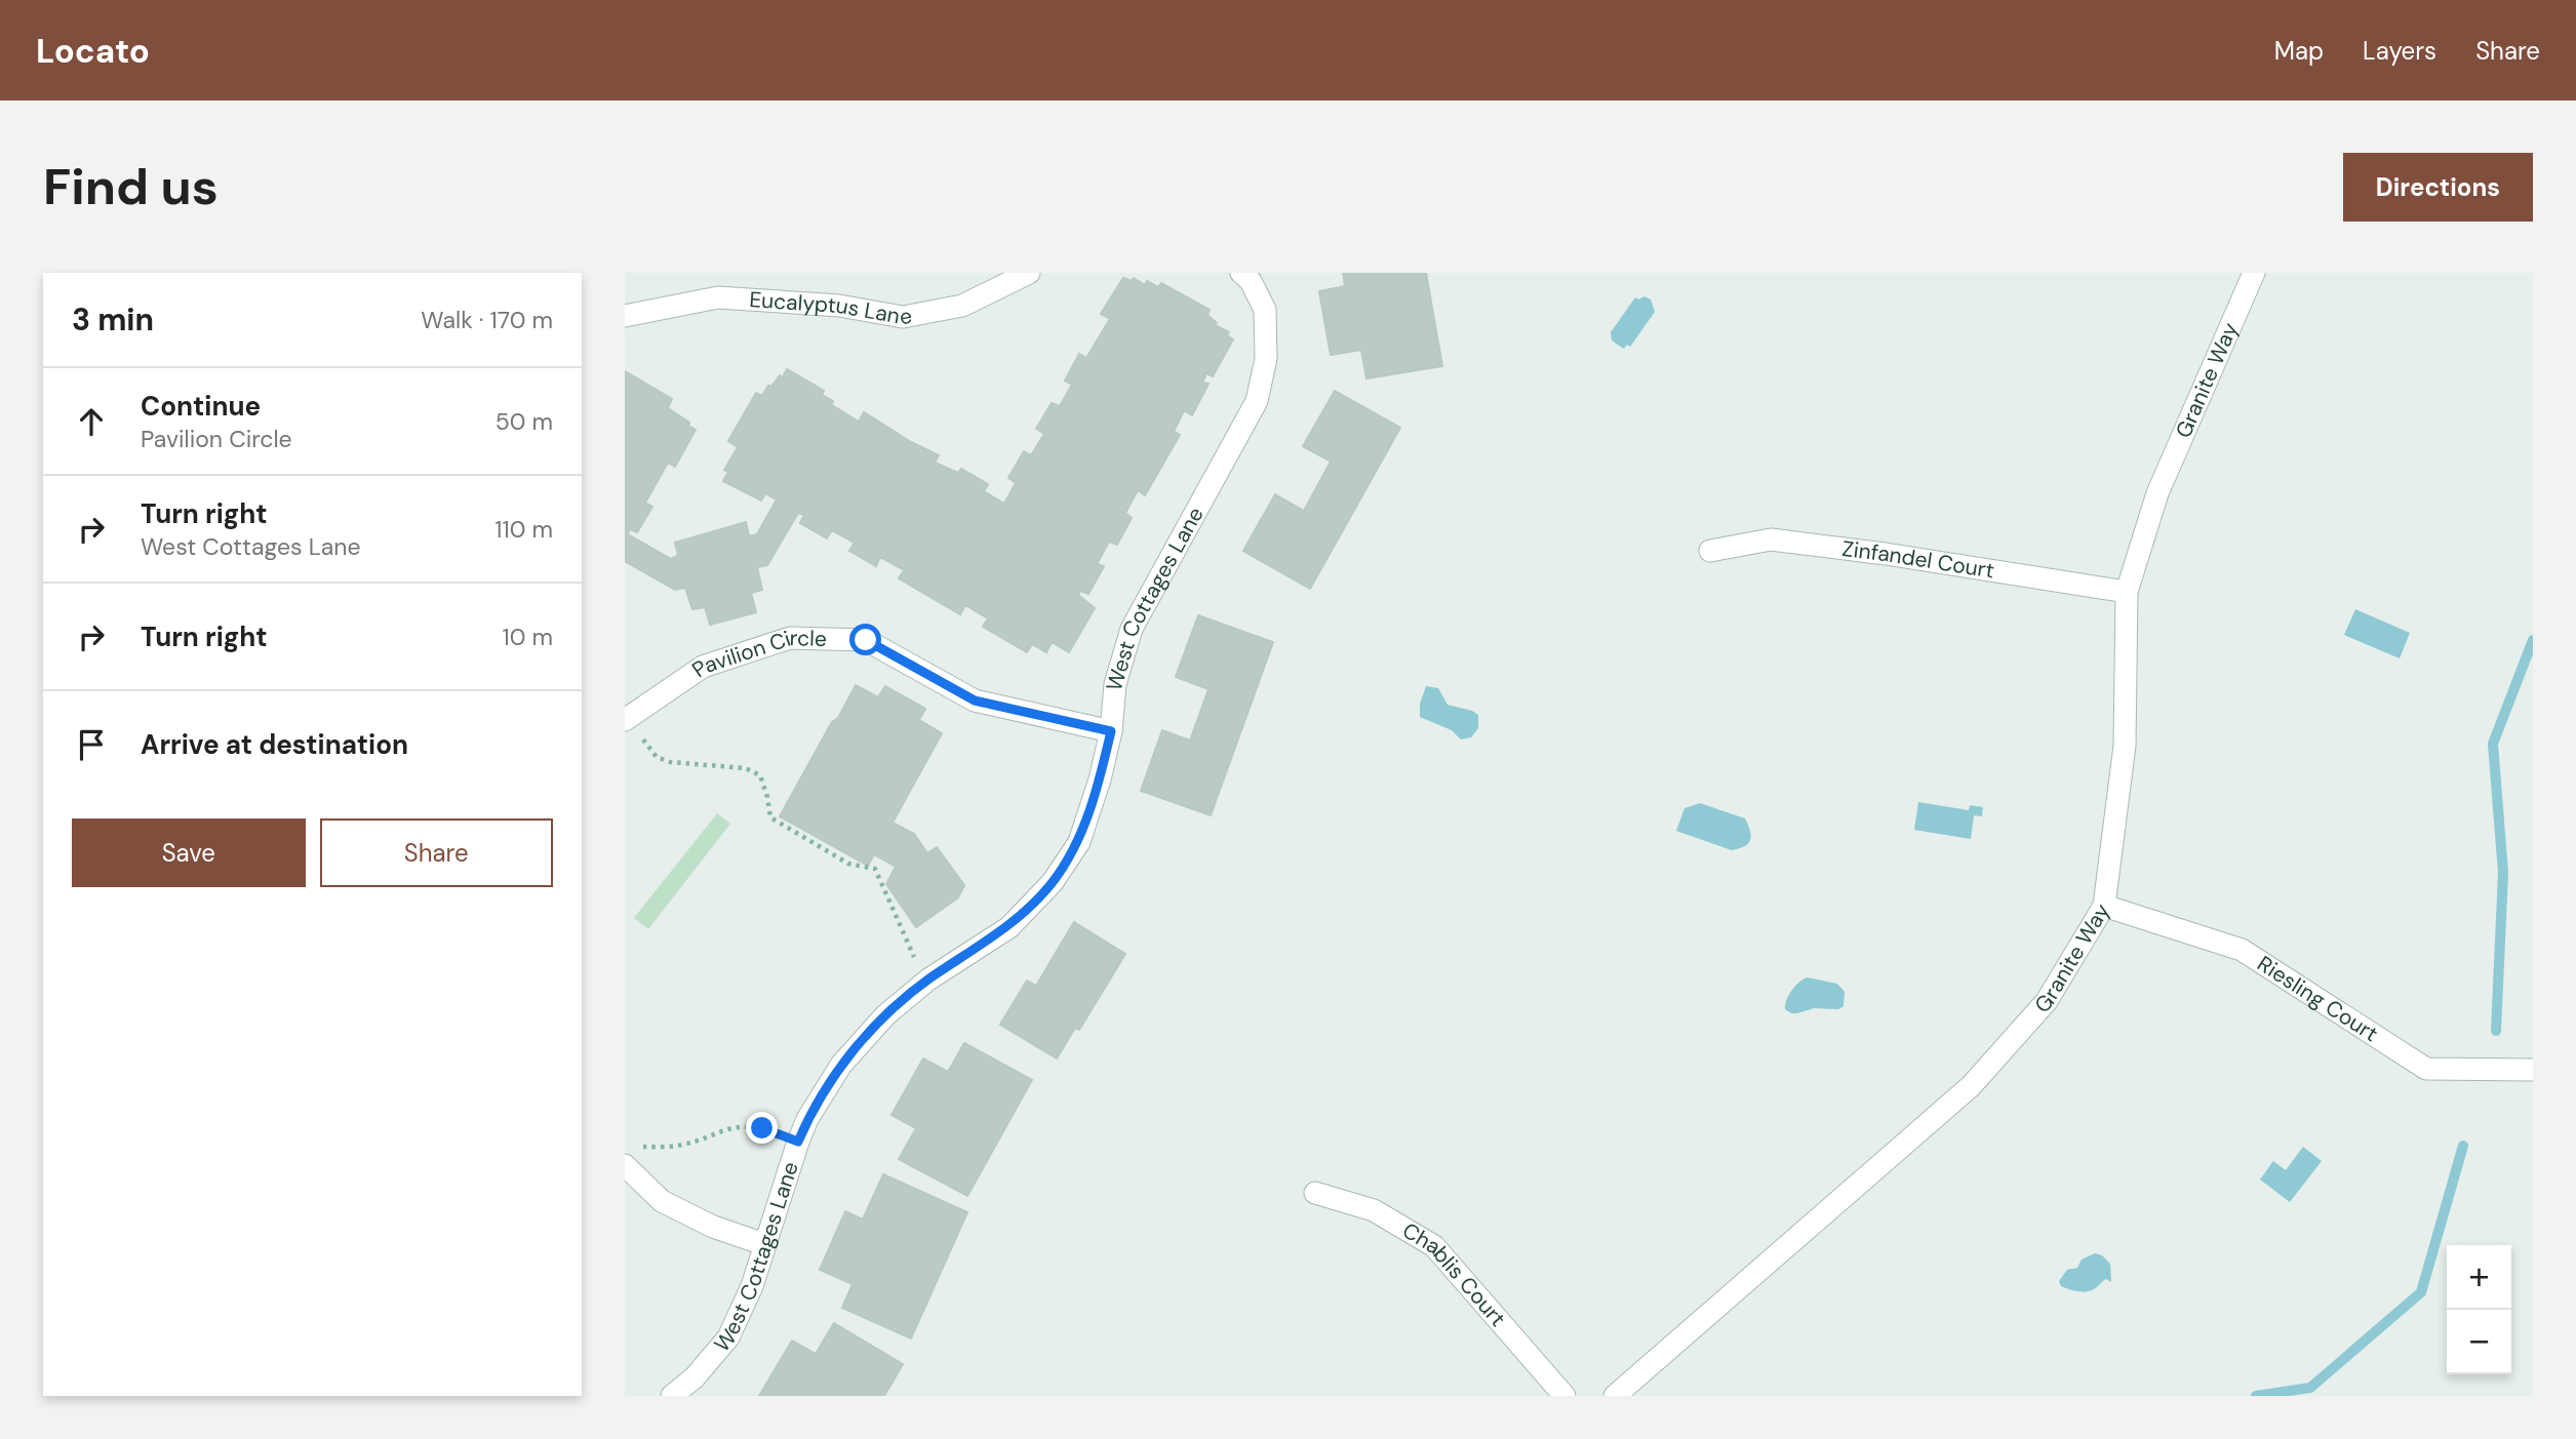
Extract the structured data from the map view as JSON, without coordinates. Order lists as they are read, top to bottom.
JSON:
{
  "streets": {
    "street": [
      "Eucalyptus Lane",
      "Granite Way",
      "Zinfandel Court",
      "West Cottages Lane",
      "Pavilion Circle",
      "Riesling Court",
      "Chablis Court"
    ]
  },
  "crossings": [
    ["Granite Way", "Zinfandel Court"],
    ["Granite Way", "Riesling Court"],
    ["West Cottages Lane", "Pavilion Circle"]
  ],
  "page": {
    "header": "Locato",
    "nav": ["Map", "Layers", "Share"],
    "buttons": [
      "Directions",
      ["Save", "Share"]
    ],
    "title": "Find us",
    "heading": ["3 min", "Walk · 170 m"],
    "list": [
      ["Continue", "Pavilion Circle", "50 m"],
      ["Turn right", "West Cottages Lane", "110 m"],
      ["Turn right", "10 m"],
      "Arrive at destination"
    ],
    "map_buttons": ["+", "−"]
  }
}
